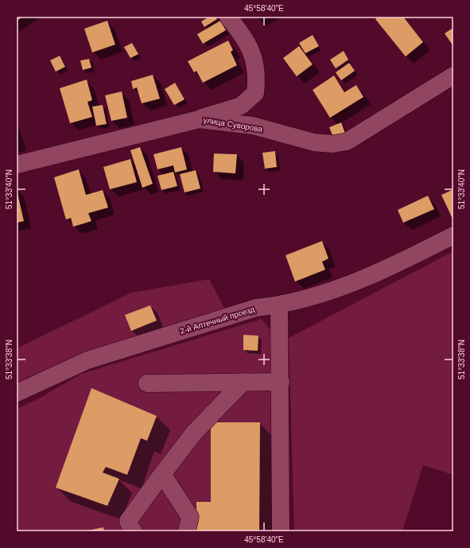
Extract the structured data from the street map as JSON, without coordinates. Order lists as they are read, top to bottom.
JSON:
{
  "streets": {
    "street": ["улица Суворова", "2-й Аптечный проезд"]
  },
  "coordinates": ["45°58'40\"E", "51°33'40\"N", "51°33'38\"N"]
}
